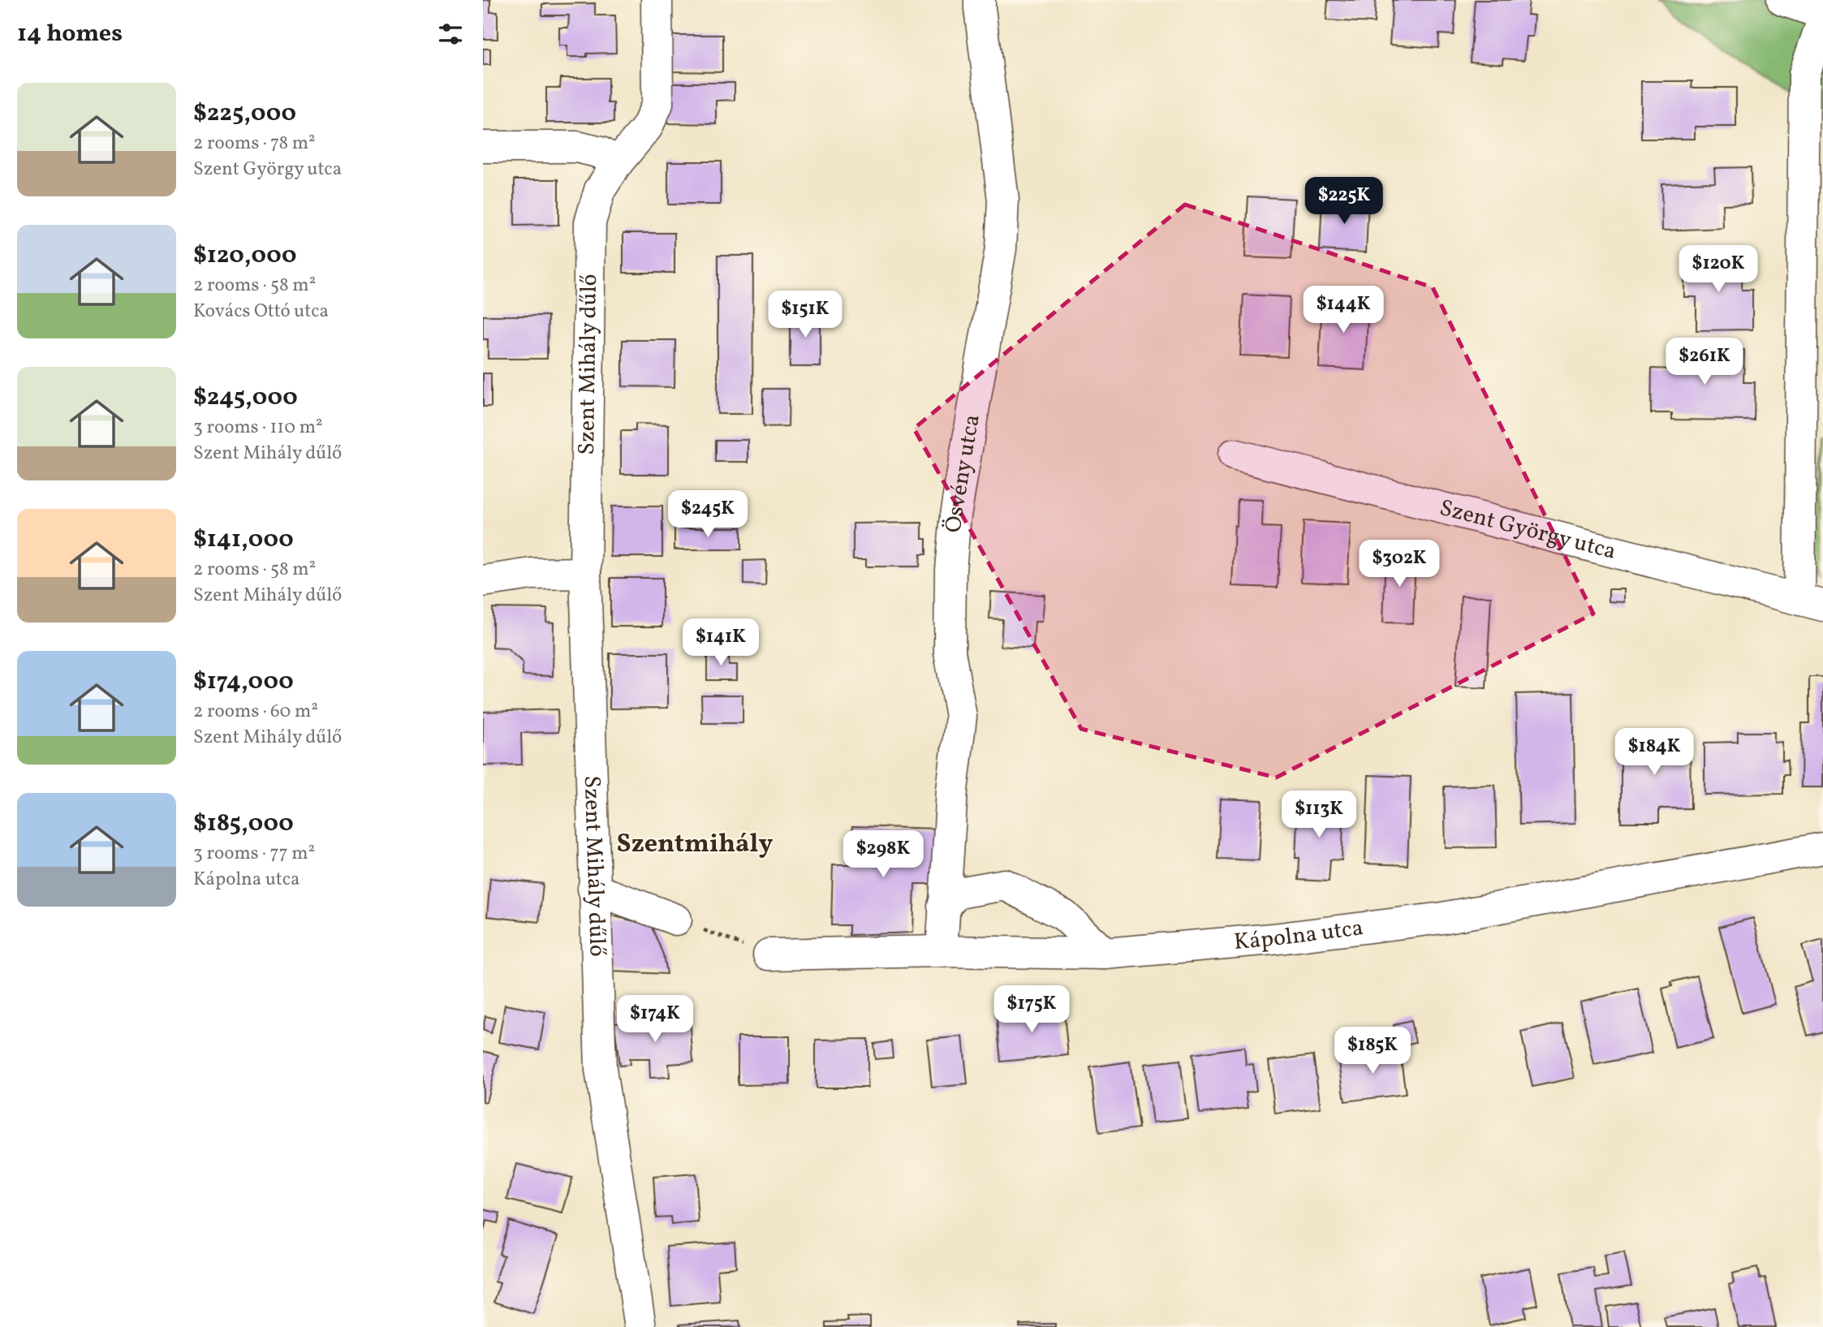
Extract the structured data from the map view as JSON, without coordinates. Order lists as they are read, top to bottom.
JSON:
{
  "streets": {
    "street": [
      "Szent Mihály dűlő",
      "Ösvény utca",
      "Szent György utca",
      "Kápolna utca"
    ]
  },
  "crossings": [
    ["Ösvény utca", "Kápolna utca"]
  ],
  "districts": ["Szentmihály"],
  "page": {
    "heading": "14 homes",
    "list": [
      {
        "name": "$225,000",
        "note": "2 rooms · 78 m² · Szent György utca"
      },
      {
        "name": "$120,000",
        "note": "2 rooms · 58 m² · Kovács Ottó utca"
      },
      {
        "name": "$245,000",
        "note": "3 rooms · 110 m² · Szent Mihály dűlő"
      },
      {
        "name": "$141,000",
        "note": "2 rooms · 58 m² · Szent Mihály dűlő"
      },
      {
        "name": "$174,000",
        "note": "2 rooms · 60 m² · Szent Mihály dűlő"
      },
      {
        "name": "$185,000",
        "note": "3 rooms · 77 m² · Kápolna utca"
      }
    ],
    "price": [
      "$225K",
      "$120K",
      "$144K",
      "$151K",
      "$261K",
      "$245K",
      "$302K",
      "$141K",
      "$184K",
      "$113K",
      "$298K",
      "$175K",
      "$174K",
      "$185K"
    ]
  }
}
